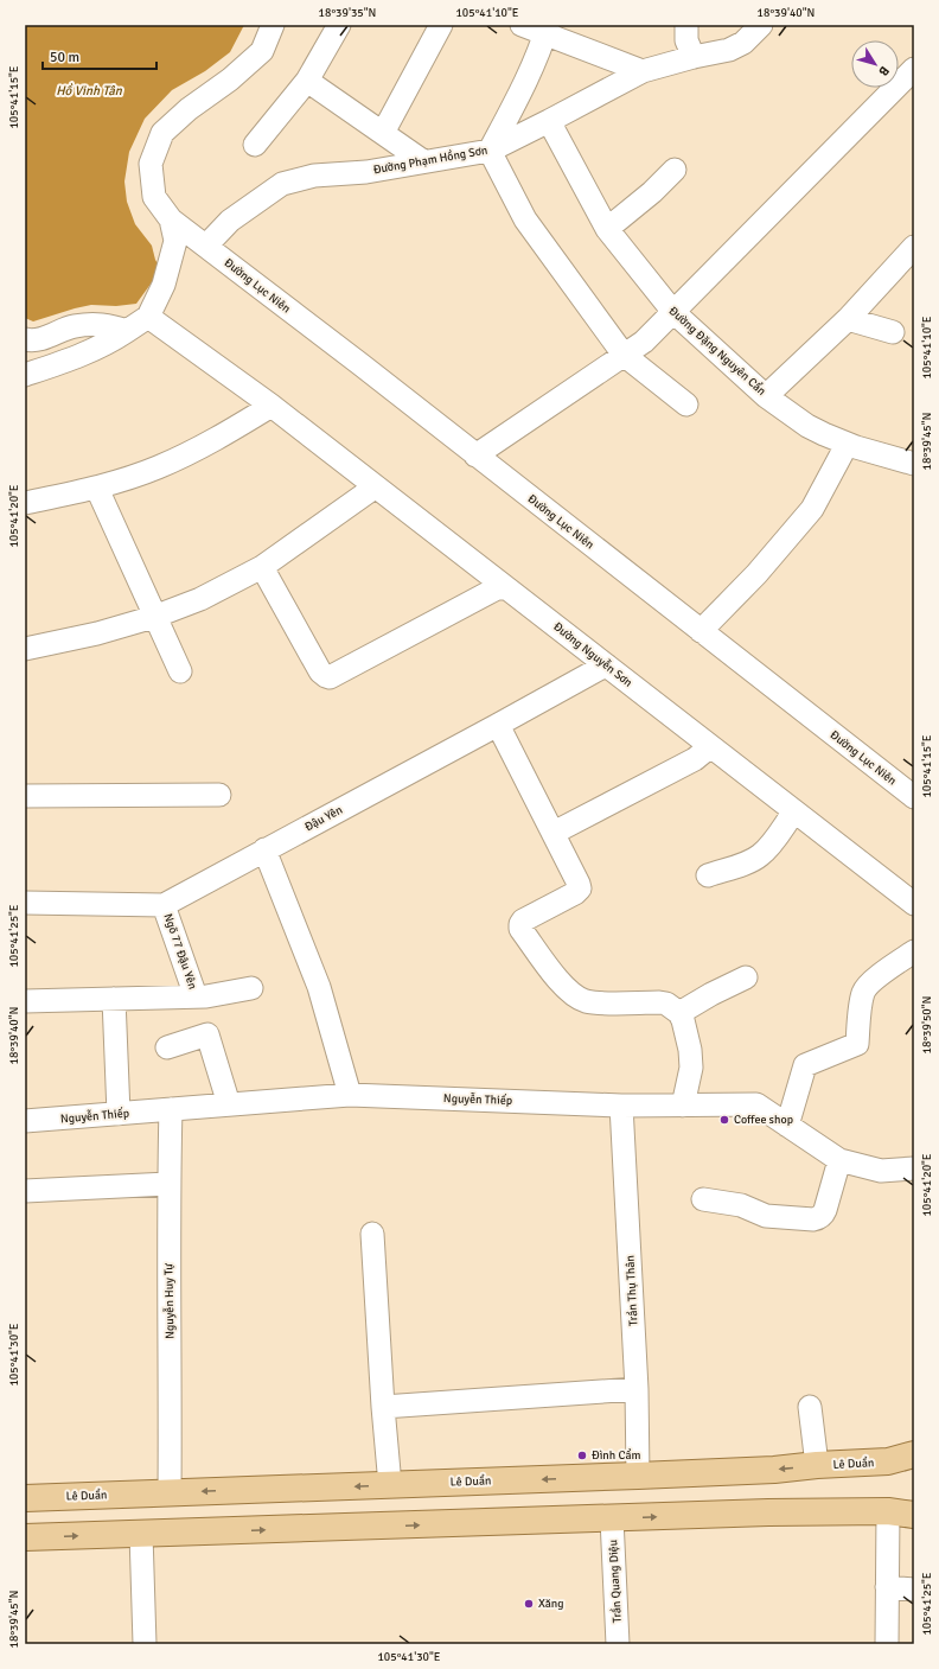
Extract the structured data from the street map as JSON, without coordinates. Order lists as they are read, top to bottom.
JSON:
{
  "streets": {
    "main road": ["Lê Duẩn"],
    "street": [
      "Đường Phạm Hồng Sơn",
      "Đường Lục Niên",
      "Đường Đặng Nguyên Cẩn",
      "Đường Nguyễn Sơn",
      "Đậu Yên",
      "Ngõ 77 Đậu Yên",
      "Nguyễn Thiếp",
      "Trần Thụ Thân",
      "Nguyễn Huy Tự",
      "Trần Quang Diệu"
    ]
  },
  "crossings": [
    ["Đường Phạm Hồng Sơn", "Đường Lục Niên"],
    ["Đường Phạm Hồng Sơn", "Đường Đặng Nguyên Cẩn"],
    ["Đường Nguyễn Sơn", "Đậu Yên"],
    ["Đậu Yên", "Ngõ 77 Đậu Yên"],
    ["Nguyễn Thiếp", "Trần Thụ Thân"],
    ["Nguyễn Thiếp", "Nguyễn Huy Tự"],
    ["Trần Thụ Thân", "Lê Duẩn"],
    ["Nguyễn Huy Tự", "Lê Duẩn"]
  ],
  "water": ["Hồ Vinh Tân"],
  "places": ["Coffee shop", "Đình Cẩm", "Xăng"],
  "scale_bar": "50 m",
  "north": "bottom right",
  "coordinates": [
    "18°39'35\"N",
    "105°41'10\"E",
    "18°39'40\"N",
    "105°41'15\"E",
    "18°39'45\"N",
    "105°41'20\"E",
    "105°41'25\"E",
    "18°39'50\"N",
    "105°41'30\"E"
  ]
}
